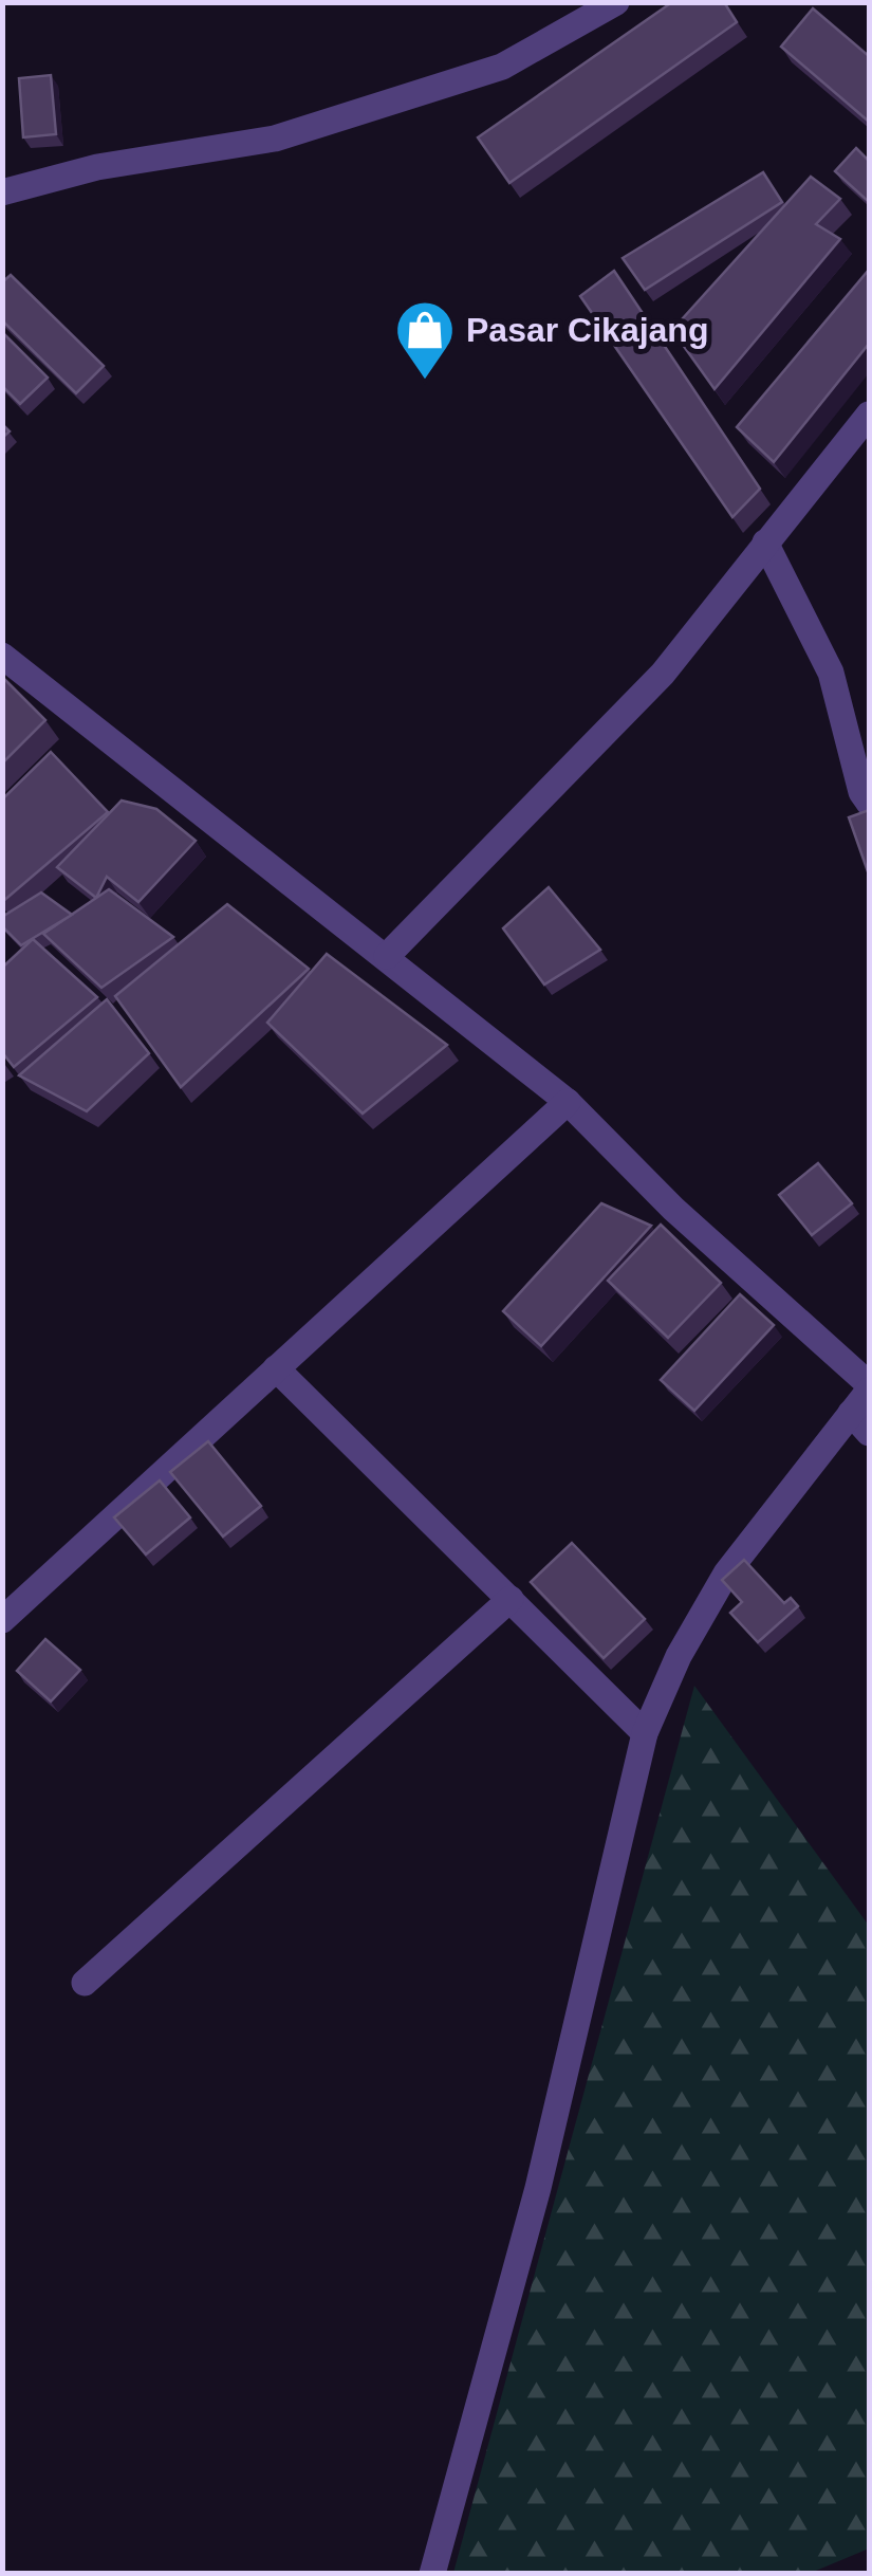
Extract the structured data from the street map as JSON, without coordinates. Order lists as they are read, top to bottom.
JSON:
{
  "places": {
    "shop": ["Pasar Cikajang"]
  }
}
